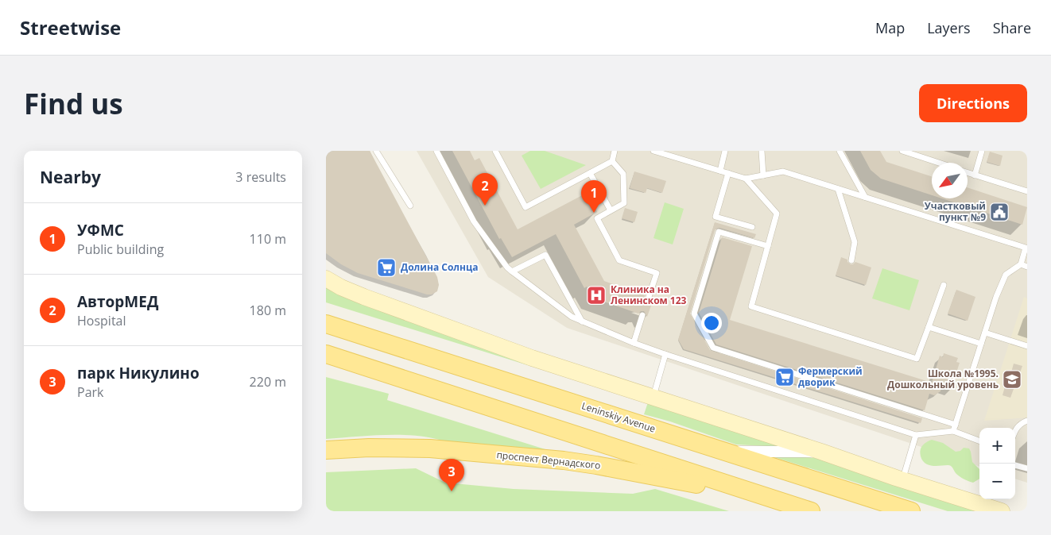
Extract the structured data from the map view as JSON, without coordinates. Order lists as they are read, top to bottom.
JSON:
{
  "streets": {
    "main road": ["Leninskiy Avenue", "проспект Вернадского"]
  },
  "places": {
    "public building": ["Участковый пункт №9"],
    "supermarket": ["Долина Солнца", "Фермерский дворик"],
    "hospital": ["Клиника на Ленинском 123"],
    "school or university": ["Школа №1995. Дошкольный уровень"]
  },
  "north": "bottom left",
  "page": {
    "header": "Streetwise",
    "nav": ["Map", "Layers", "Share"],
    "buttons": "Directions",
    "title": "Find us",
    "heading": ["Nearby", "3 results"],
    "pins": ["2", "1", "3"],
    "list": [
      {
        "mark": "1",
        "name": "УФМС",
        "note": "Public building",
        "value": "110 m"
      },
      {
        "mark": "2",
        "name": "АвторМЕД",
        "note": "Hospital",
        "value": "180 m"
      },
      {
        "mark": "3",
        "name": "парк Никулино",
        "note": "Park",
        "value": "220 m"
      }
    ],
    "map_buttons": ["+", "−"]
  }
}
